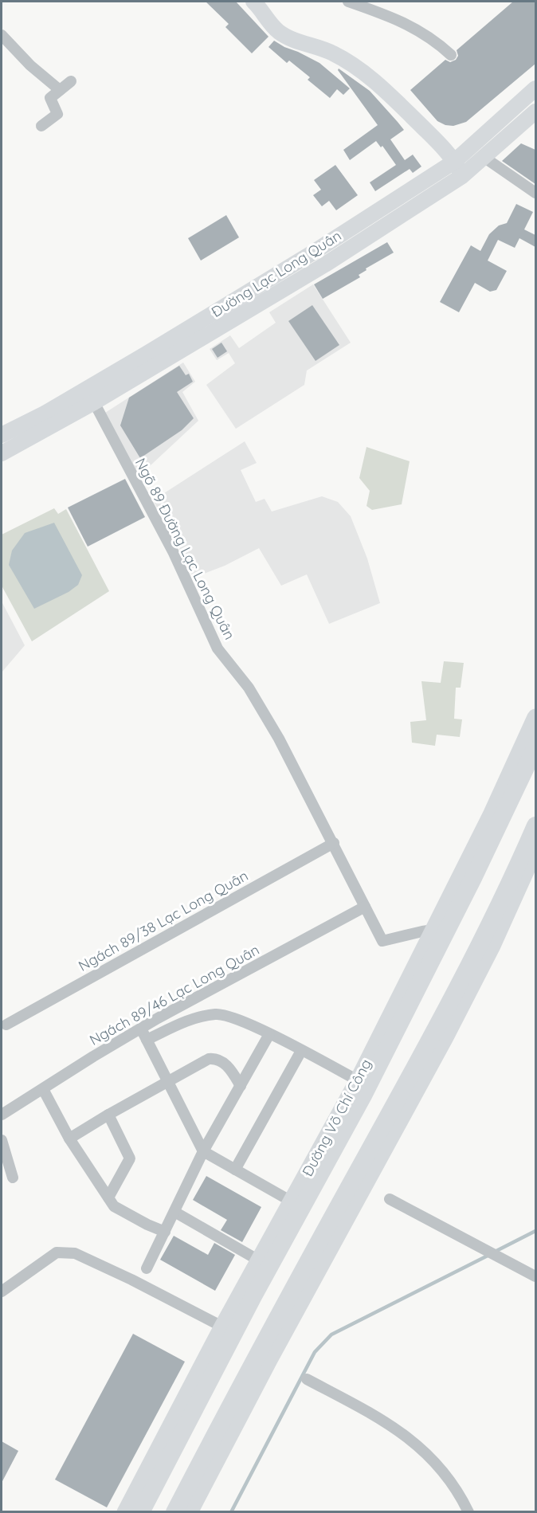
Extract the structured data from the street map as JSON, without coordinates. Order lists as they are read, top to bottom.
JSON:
{
  "streets": {
    "highway": ["Đường Võ Chí Công"],
    "main road": ["Đường Lạc Long Quân"],
    "street": ["Ngõ 89 Đường Lạc Long Quân", "Ngách 89/38 Lạc Long Quân", "Ngách 89/46 Lạc Long Quân"]
  },
  "crossings": [
    ["Đường Lạc Long Quân", "Ngõ 89 Đường Lạc Long Quân"],
    ["Ngõ 89 Đường Lạc Long Quân", "Ngách 89/38 Lạc Long Quân"],
    ["Ngõ 89 Đường Lạc Long Quân", "Ngách 89/46 Lạc Long Quân"],
    ["Ngõ 89 Đường Lạc Long Quân", "Đường Võ Chí Công"]
  ]
}
